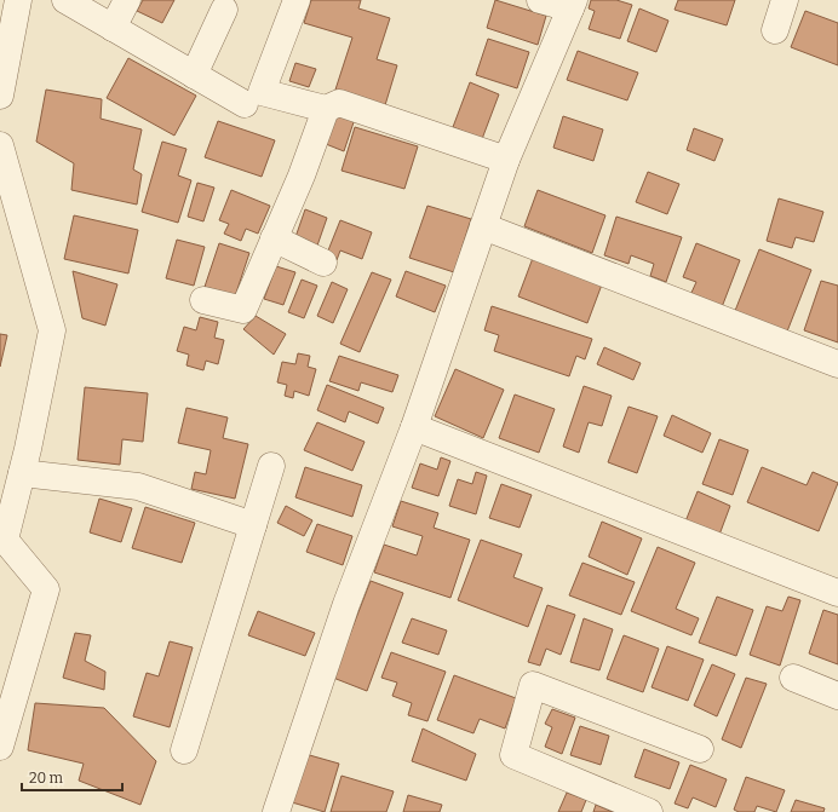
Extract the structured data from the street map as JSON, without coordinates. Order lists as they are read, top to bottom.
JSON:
{
  "scale_bar": "20 m"
}
